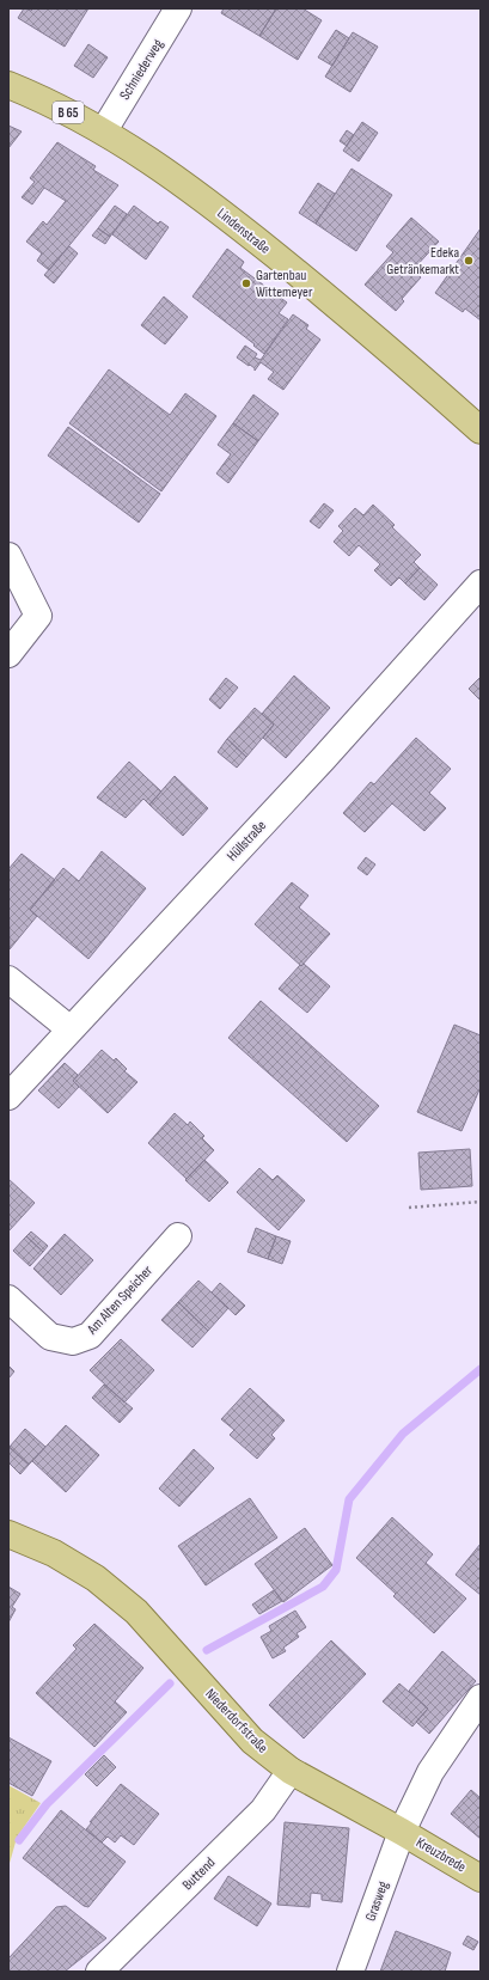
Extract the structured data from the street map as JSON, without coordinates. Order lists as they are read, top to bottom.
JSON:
{
  "streets": {
    "main road": [
      "B 65",
      "Lindenstraße",
      "Niederdorfstraße",
      "Kreuzbrede"
    ],
    "street": [
      "Schniederweg",
      "Hüllstraße",
      "Am Alten Speicher",
      "Buttend",
      "Grasweg"
    ]
  },
  "crossings": [
    ["Schniederweg", "Lindenstraße"],
    ["Niederdorfstraße", "Kreuzbrede"],
    ["Niederdorfstraße", "Buttend"],
    ["Niederdorfstraße", "Grasweg"],
    ["Kreuzbrede", "Grasweg"]
  ],
  "places": ["Edeka Getränkemarkt", "Gartenbau Wittemeyer"]
}
